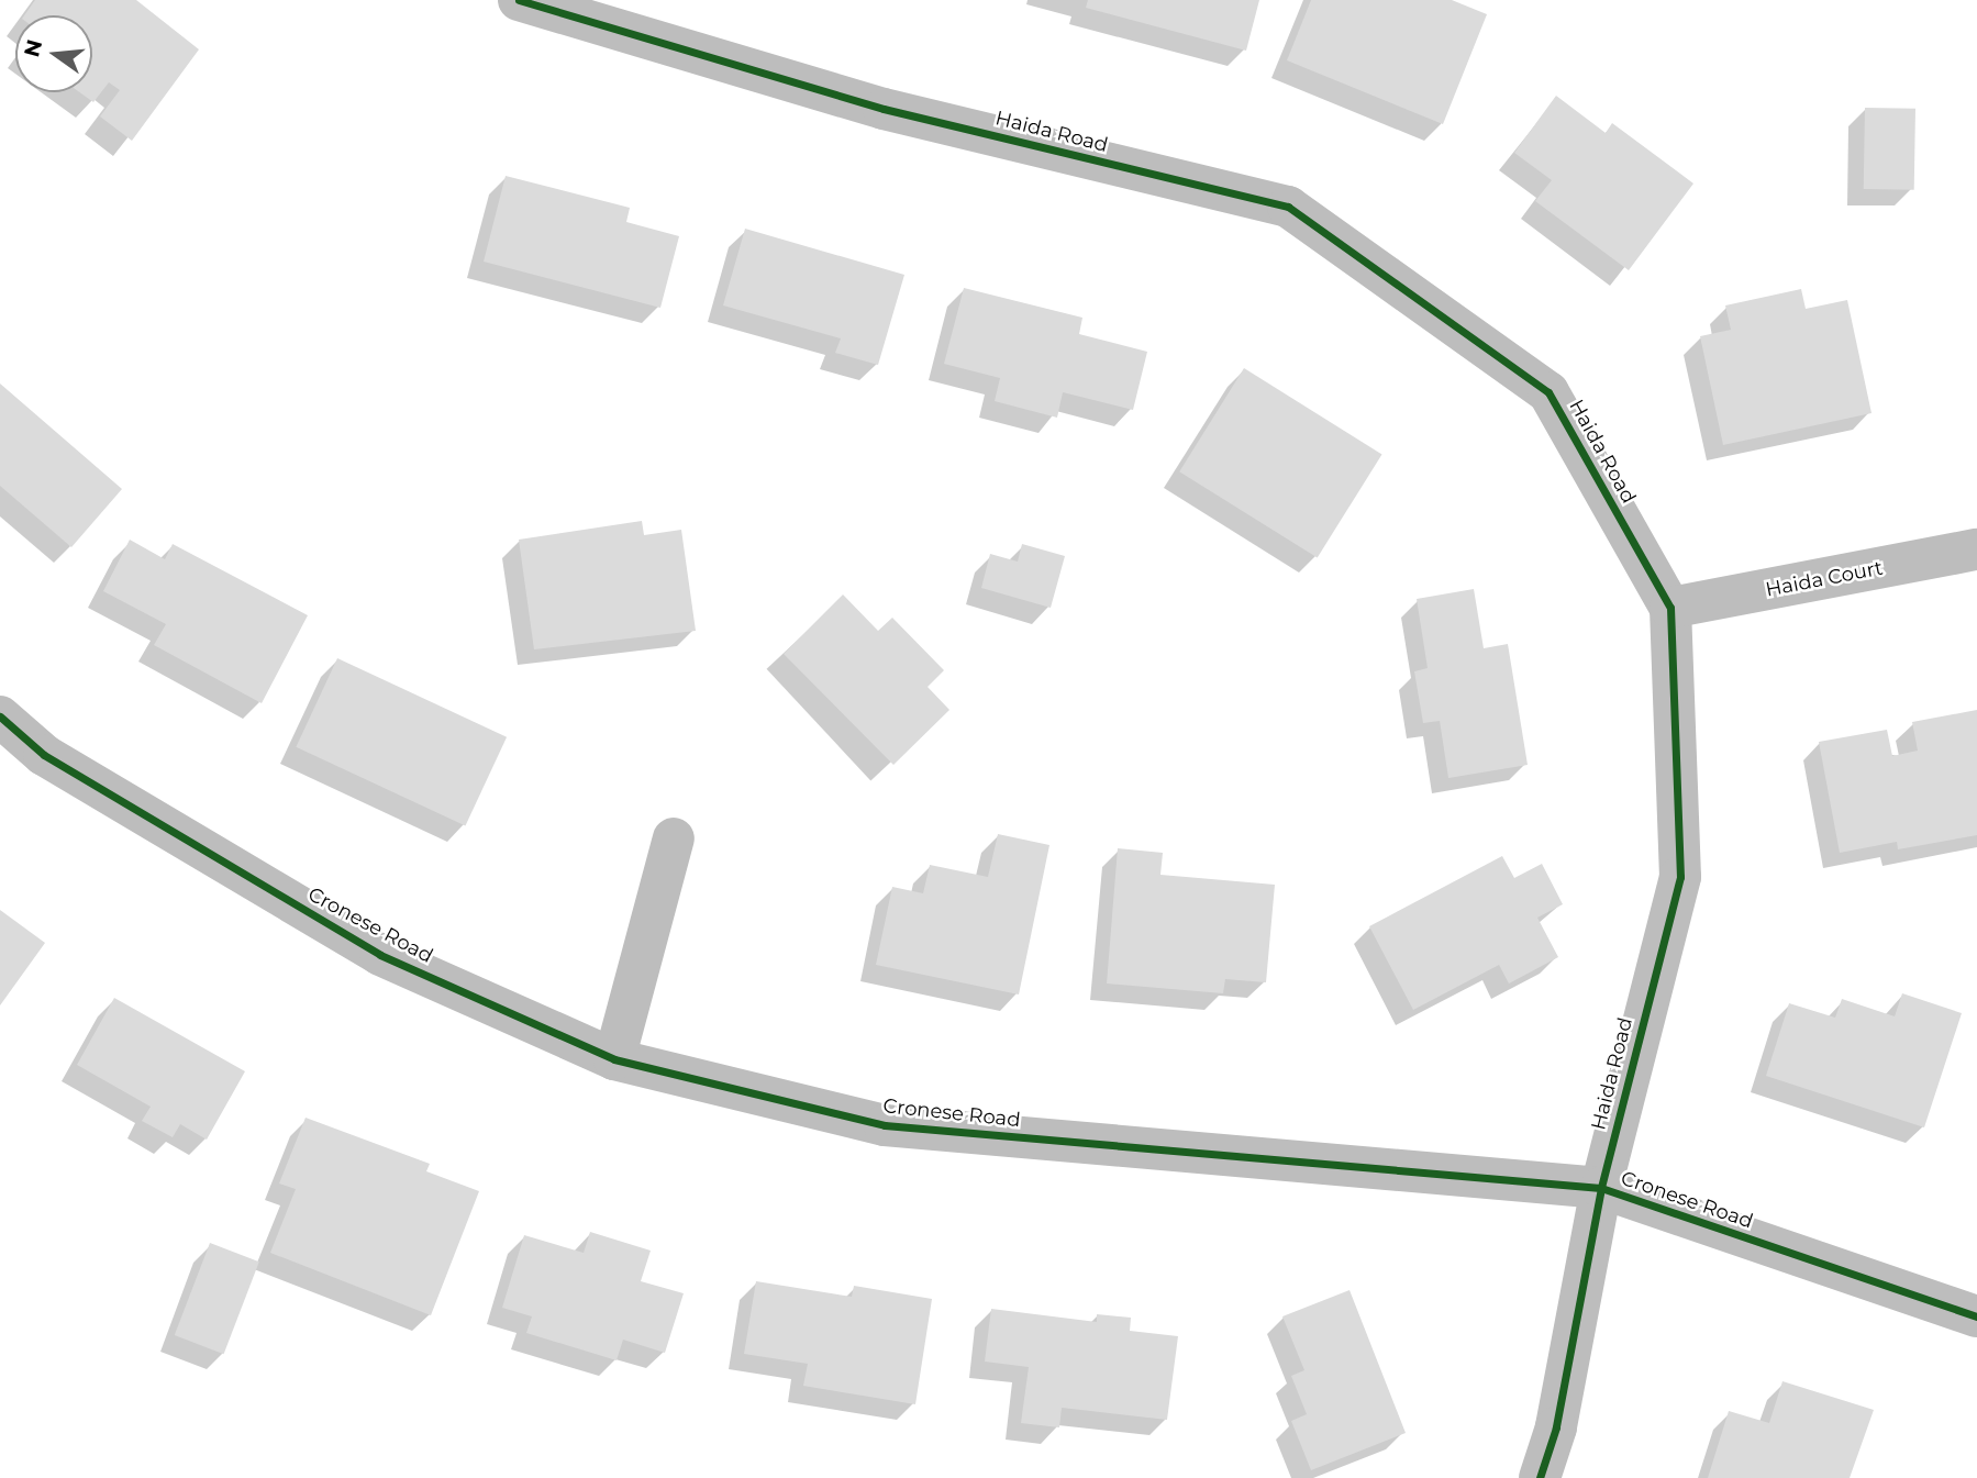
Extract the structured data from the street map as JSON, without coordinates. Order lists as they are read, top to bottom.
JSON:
{
  "streets": {
    "street": ["Haida Road", "Haida Court", "Cronese Road"]
  },
  "crossings": [
    ["Haida Road", "Haida Court"],
    ["Haida Road", "Cronese Road"]
  ],
  "north": "left"
}
